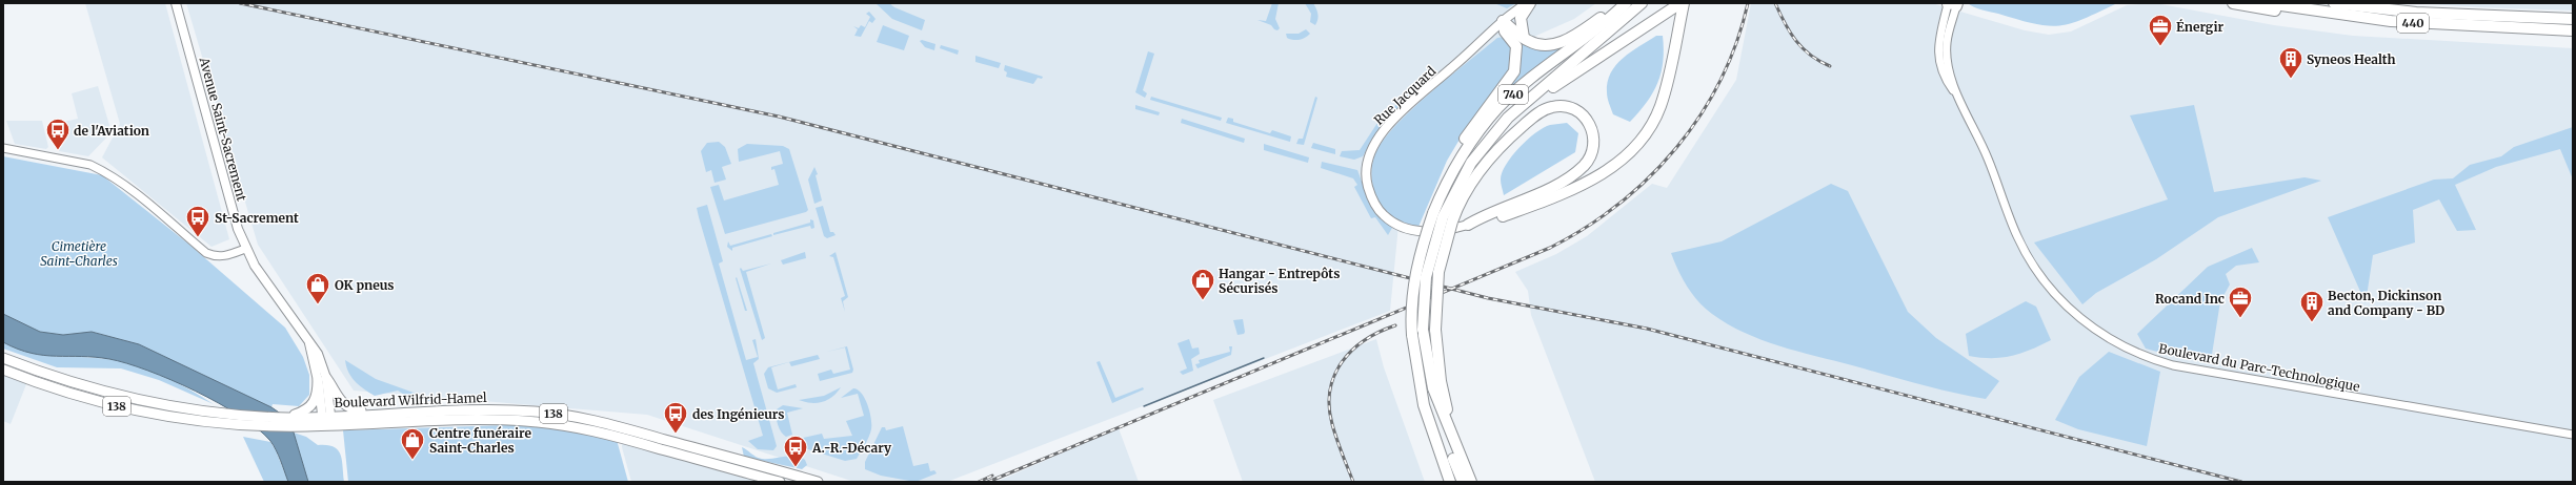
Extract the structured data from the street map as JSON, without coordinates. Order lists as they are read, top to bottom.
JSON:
{
  "streets": {
    "highway": ["440", "740"],
    "main road": [
      "Rue Jacquard",
      "Avenue Saint-Sacrement",
      "Boulevard Wilfrid-Hamel",
      "138"
    ],
    "street": ["Boulevard du Parc-Technologique"]
  },
  "crossings": [
    ["Avenue Saint-Sacrement", "Boulevard Wilfrid-Hamel"]
  ],
  "parks": ["Cimetière Saint-Charles"],
  "places": {
    "office": ["Énergir", "Rocand Inc"],
    "building": ["Syneos Health", "Becton, Dickinson and Company - BD"],
    "bus stop": [
      "de l'Aviation",
      "St-Sacrement",
      "des Ingénieurs",
      "A.-R.-Décary"
    ],
    "shop": ["Hangar - Entrepôts Sécurisés", "OK pneus", "Centre funéraire Saint-Charles"]
  }
}
